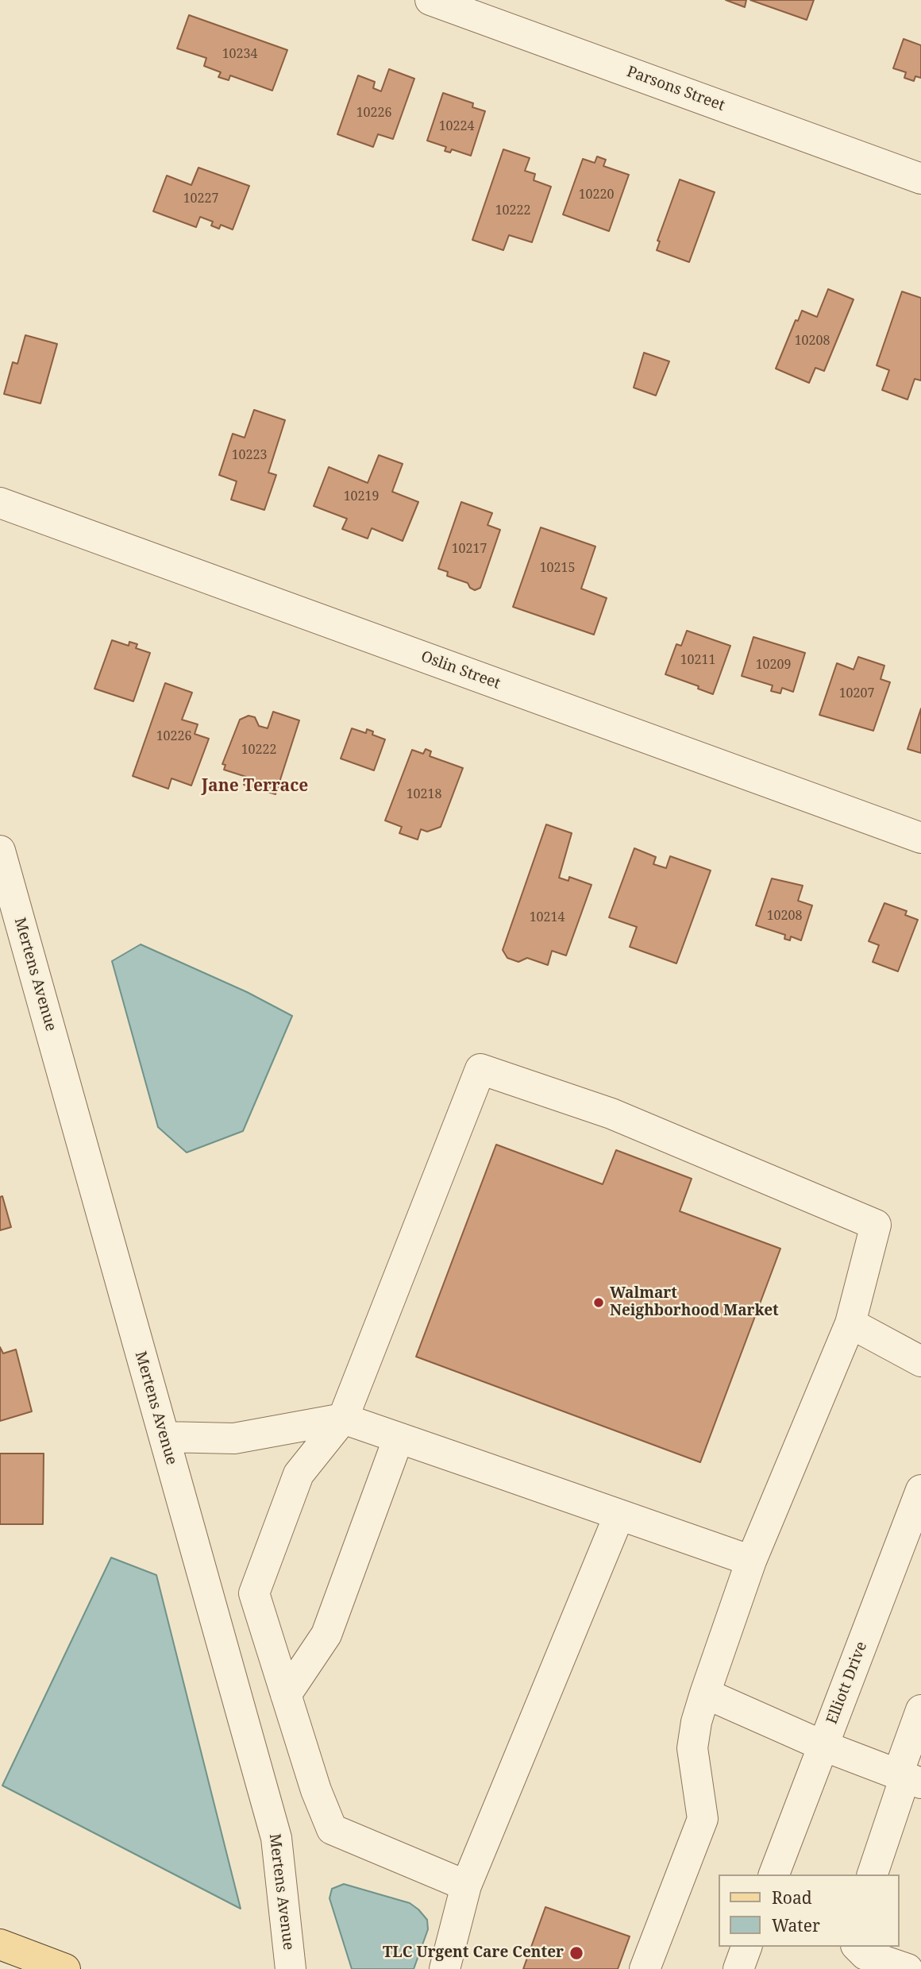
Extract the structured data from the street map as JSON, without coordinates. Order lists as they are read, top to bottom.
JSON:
{
  "streets": {
    "street": [
      "Parsons Street",
      "Oslin Street",
      "Mertens Avenue",
      "Elliott Drive"
    ]
  },
  "districts": ["Jane Terrace"],
  "places": ["Walmart Neighborhood Market", "TLC Urgent Care Center"],
  "house_numbers": [
    "10234",
    "10226",
    "10224",
    "10220",
    "10227",
    "10222",
    "10208",
    "10223",
    "10219",
    "10217",
    "10215",
    "10211",
    "10209",
    "10207",
    "10226",
    "10222",
    "10218",
    "10208",
    "10214"
  ],
  "legend": ["Road", "Water"]
}
